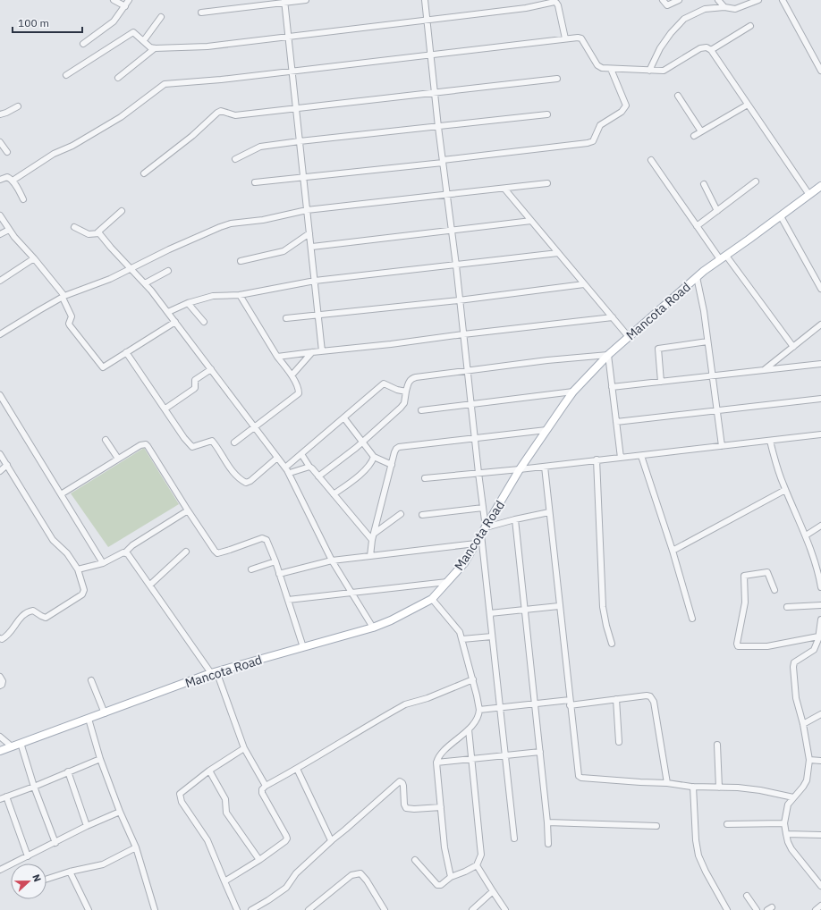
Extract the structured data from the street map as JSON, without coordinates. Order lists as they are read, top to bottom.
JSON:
{
  "streets": {
    "main road": ["Mancota Road"]
  },
  "scale_bar": "100 m",
  "north": "right"
}
